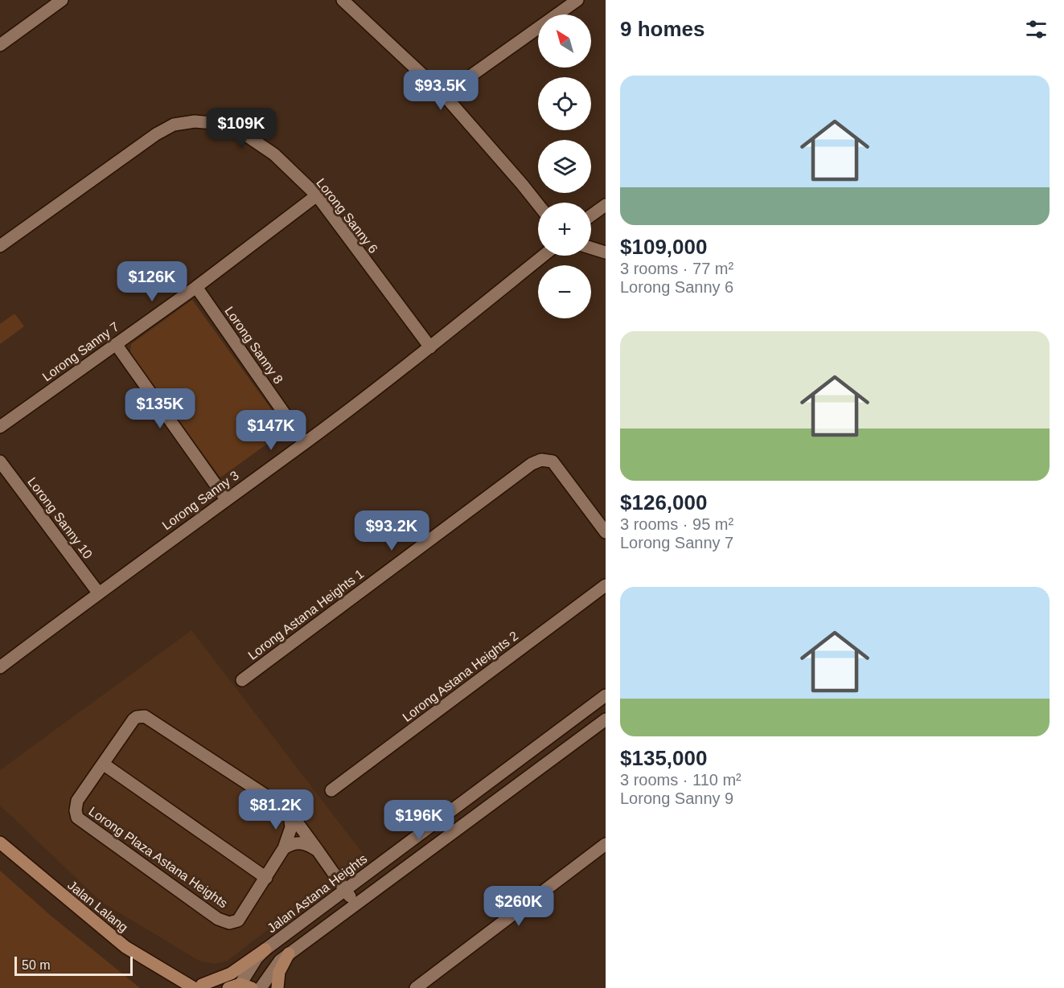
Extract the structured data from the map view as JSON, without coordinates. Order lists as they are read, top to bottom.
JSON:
{
  "streets": {
    "street": [
      "Lorong Sanny 6",
      "Lorong Sanny 8",
      "Lorong Sanny 7",
      "Lorong Sanny 3",
      "Lorong Sanny 10",
      "Lorong Astana Heights 1",
      "Lorong Astana Heights 2",
      "Lorong Plaza Astana Heights",
      "Jalan Astana Heights",
      "Jalan Lalang"
    ]
  },
  "crossings": [
    ["Lorong Sanny 6", "Lorong Sanny 7"],
    ["Lorong Sanny 6", "Lorong Sanny 3"],
    ["Lorong Sanny 8", "Lorong Sanny 7"],
    ["Lorong Sanny 8", "Lorong Sanny 3"],
    ["Lorong Sanny 3", "Lorong Sanny 10"],
    ["Lorong Plaza Astana Heights", "Jalan Astana Heights"]
  ],
  "scale_bar": "50 m",
  "north": "top left",
  "page": {
    "heading": "9 homes",
    "map_buttons": ["+", "−"],
    "list": [
      {
        "name": "$109,000",
        "note": "3 rooms · 77 m² · Lorong Sanny 6"
      },
      {
        "name": "$126,000",
        "note": "3 rooms · 95 m² · Lorong Sanny 7"
      },
      {
        "name": "$135,000",
        "note": "3 rooms · 110 m² · Lorong Sanny 9"
      }
    ],
    "price": [
      "$93.5K",
      "$109K",
      "$126K",
      "$135K",
      "$147K",
      "$93.2K",
      "$81.2K",
      "$196K",
      "$260K"
    ],
    "scale": "50 m"
  }
}
